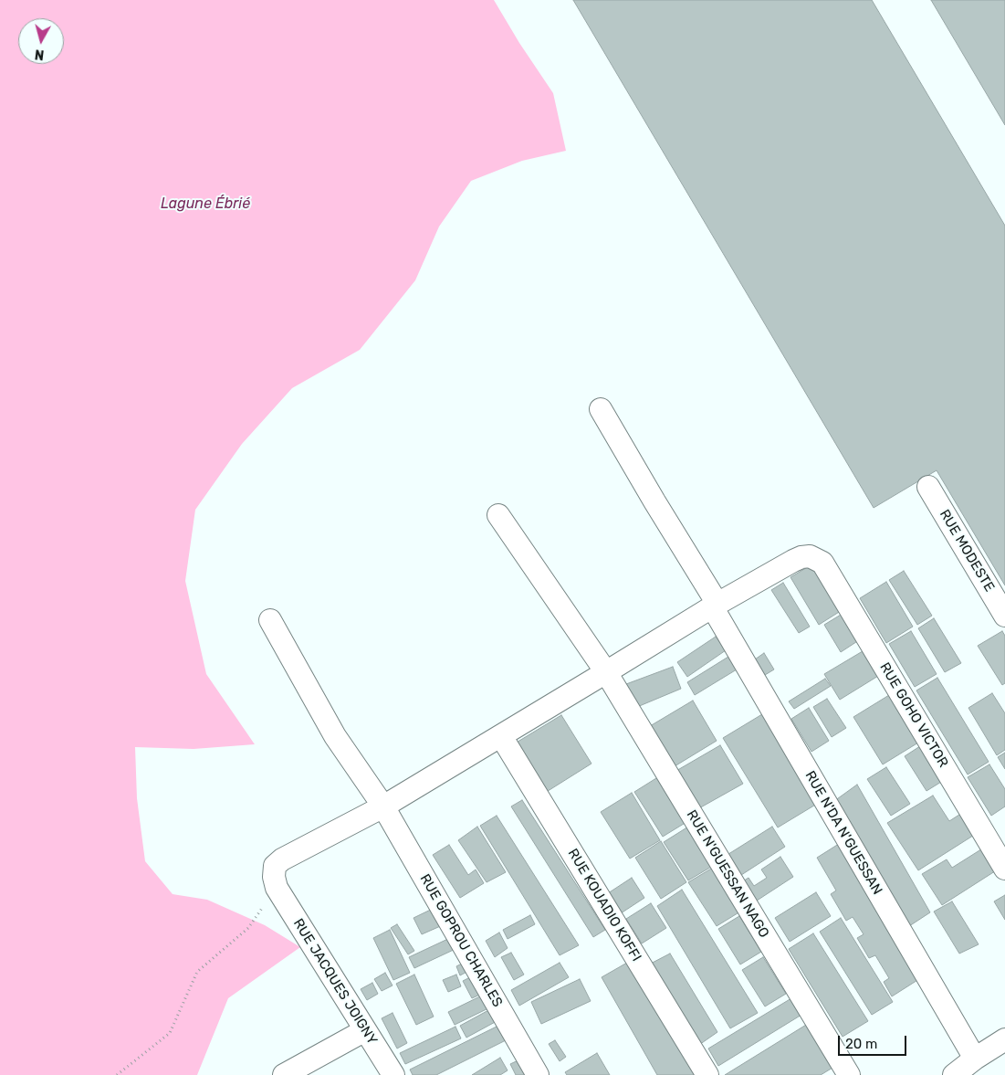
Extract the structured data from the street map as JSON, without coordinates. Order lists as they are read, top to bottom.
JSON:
{
  "streets": {
    "street": [
      "RUE MODESTE",
      "RUE GOHO VICTOR",
      "RUE N'DA N'GUESSAN",
      "RUE N'GUESSAN NAGO",
      "RUE KOUADIO KOFFI",
      "RUE GOPROU CHARLES",
      "RUE JACQUES JOIGNY"
    ]
  },
  "crossings": [
    ["RUE GOHO VICTOR", "RUE N'DA N'GUESSAN"]
  ],
  "water": ["Lagune Ébrié"],
  "scale_bar": "20 m",
  "north": "bottom"
}
